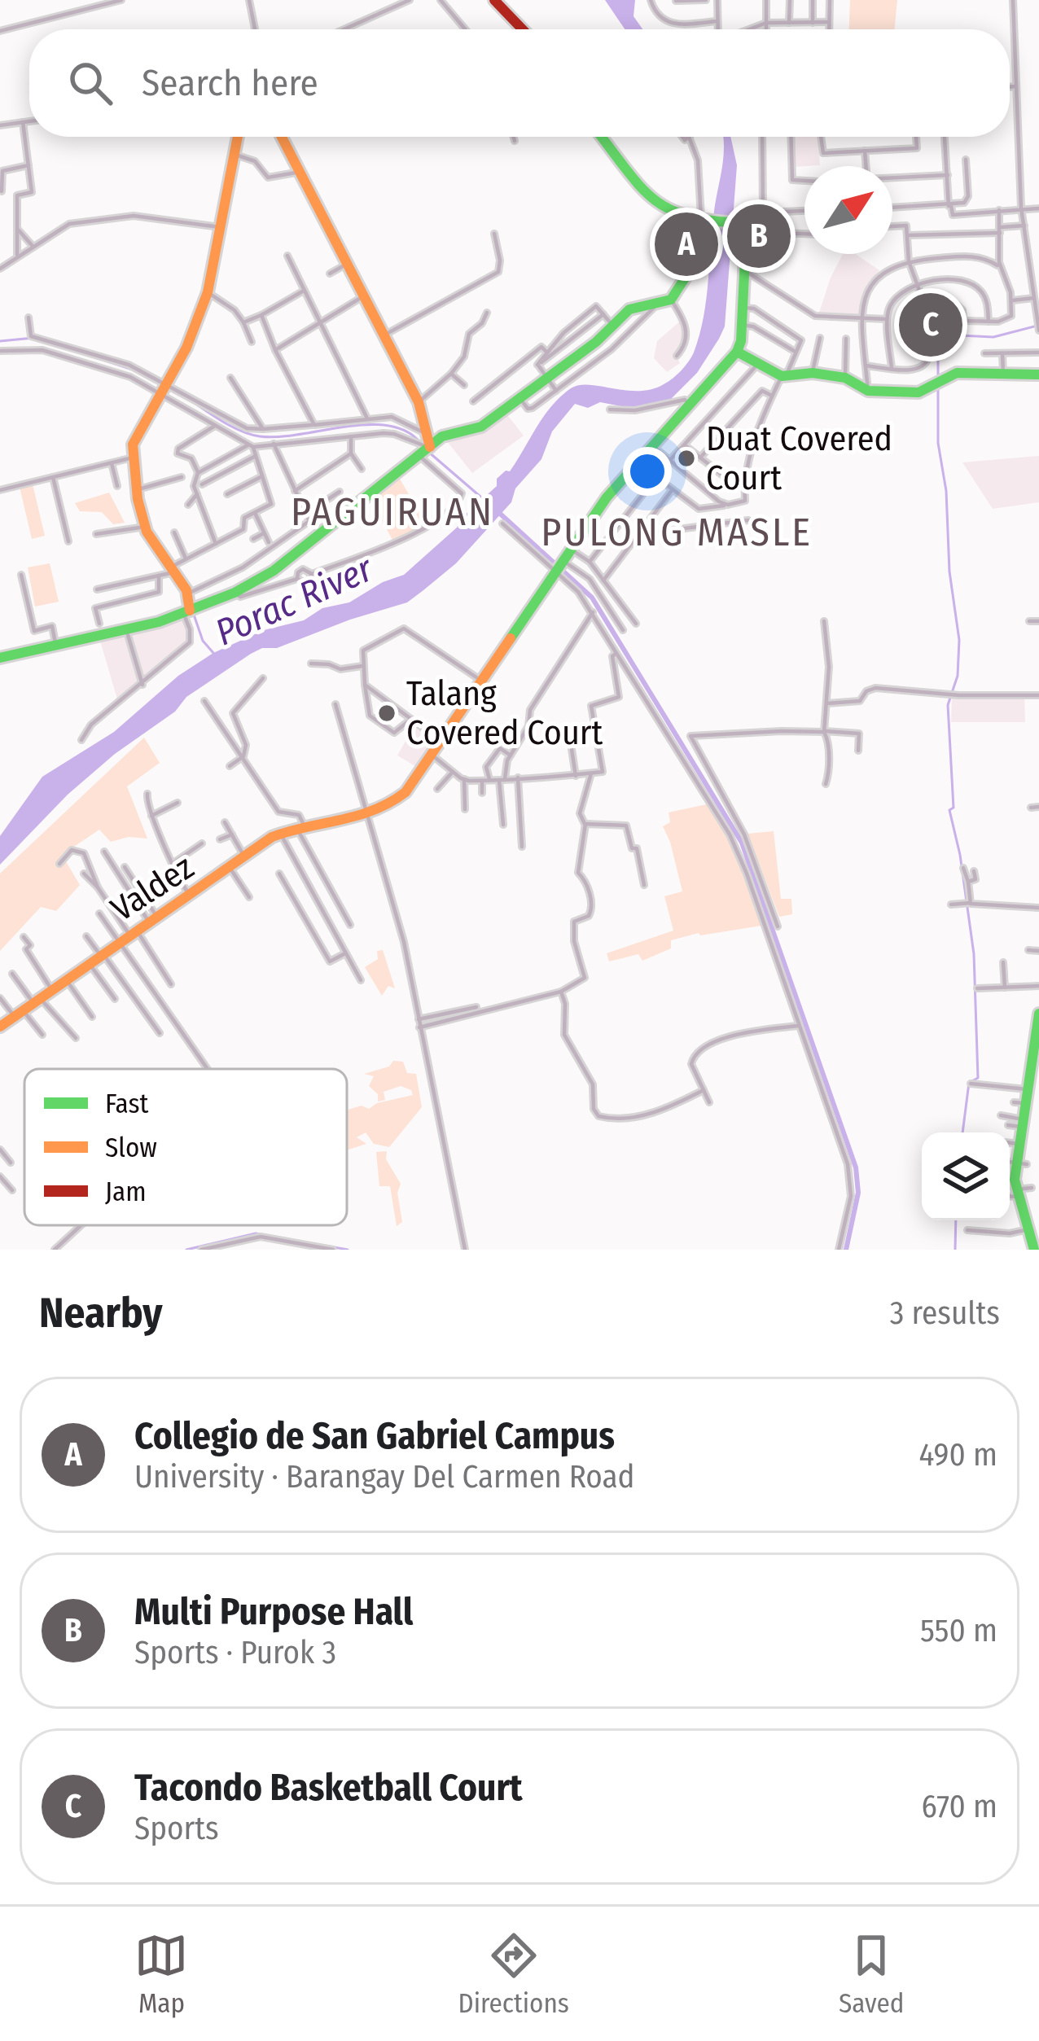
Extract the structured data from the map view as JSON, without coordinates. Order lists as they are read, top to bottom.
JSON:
{
  "streets": {
    "street": ["Valdez"]
  },
  "districts": ["PAGUIRUAN", "PULONG MASLE"],
  "water": ["Porac River"],
  "places": ["Duat Covered Court", "Talang Covered Court"],
  "legend": ["Fast", "Slow", "Jam"],
  "north": "top right",
  "page": {
    "search": "Search here",
    "pins": ["B", "A", "C"],
    "heading": ["Nearby", "3 results"],
    "list": [
      {
        "mark": "A",
        "name": "Collegio de San Gabriel Campus",
        "note": "University · Barangay Del Carmen Road",
        "value": "490 m"
      },
      {
        "mark": "B",
        "name": "Multi Purpose Hall",
        "note": "Sports · Purok 3",
        "value": "550 m"
      },
      {
        "mark": "C",
        "name": "Tacondo Basketball Court",
        "note": "Sports",
        "value": "670 m"
      }
    ],
    "nav": ["Map", "Directions", "Saved"]
  }
}
